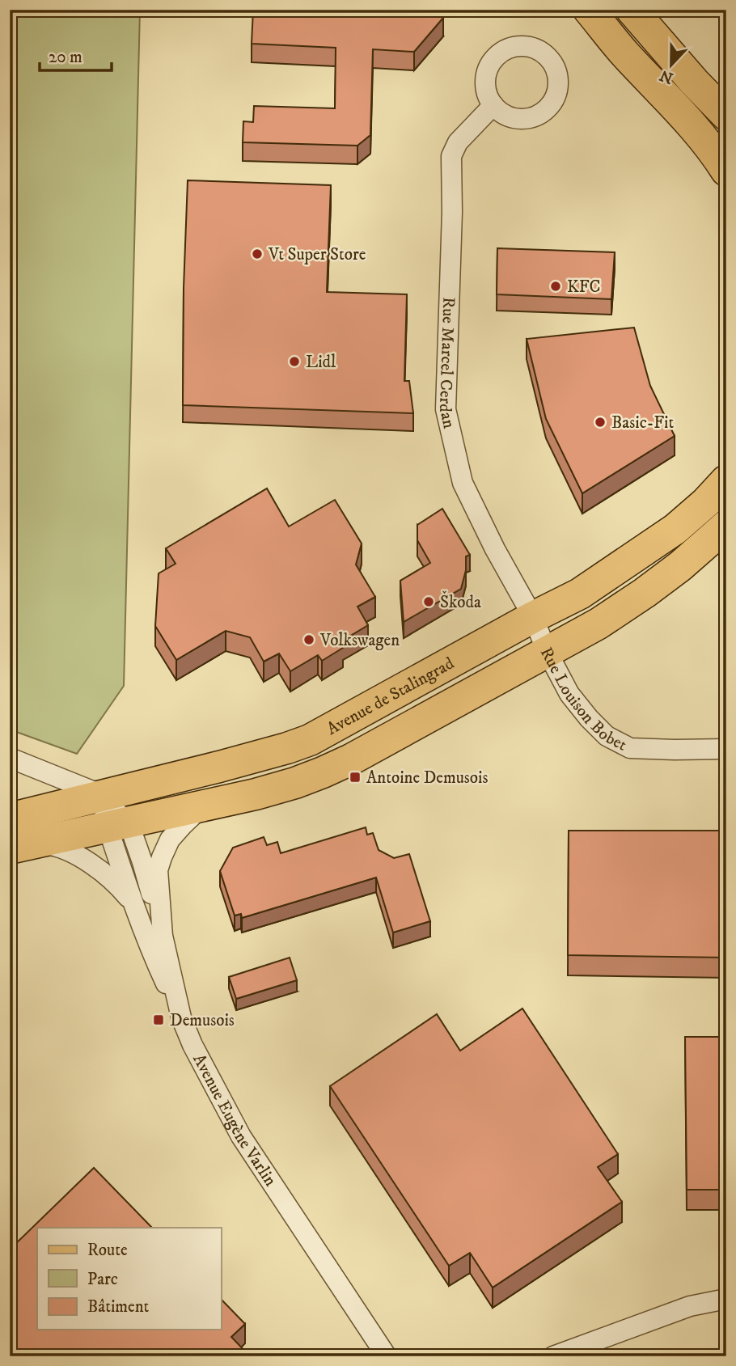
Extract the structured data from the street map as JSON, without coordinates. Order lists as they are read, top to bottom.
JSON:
{
  "streets": {
    "main road": ["Avenue de Stalingrad"],
    "street": ["Rue Marcel Cerdan", "Rue Louison Bobet", "Avenue Eugène Varlin"]
  },
  "crossings": [
    ["Rue Marcel Cerdan", "Rue Louison Bobet"],
    ["Rue Marcel Cerdan", "Avenue de Stalingrad"],
    ["Rue Louison Bobet", "Avenue de Stalingrad"]
  ],
  "places": {
    "other": [
      "Vt Super Store",
      "KFC",
      "Lidl",
      "Basic-Fit",
      "Škoda",
      "Volkswagen"
    ],
    "transit": ["Antoine Demusois", "Demusois"]
  },
  "legend": ["Route", "Parc", "Bâtiment"],
  "scale_bar": "20 m",
  "north": "bottom"
}
